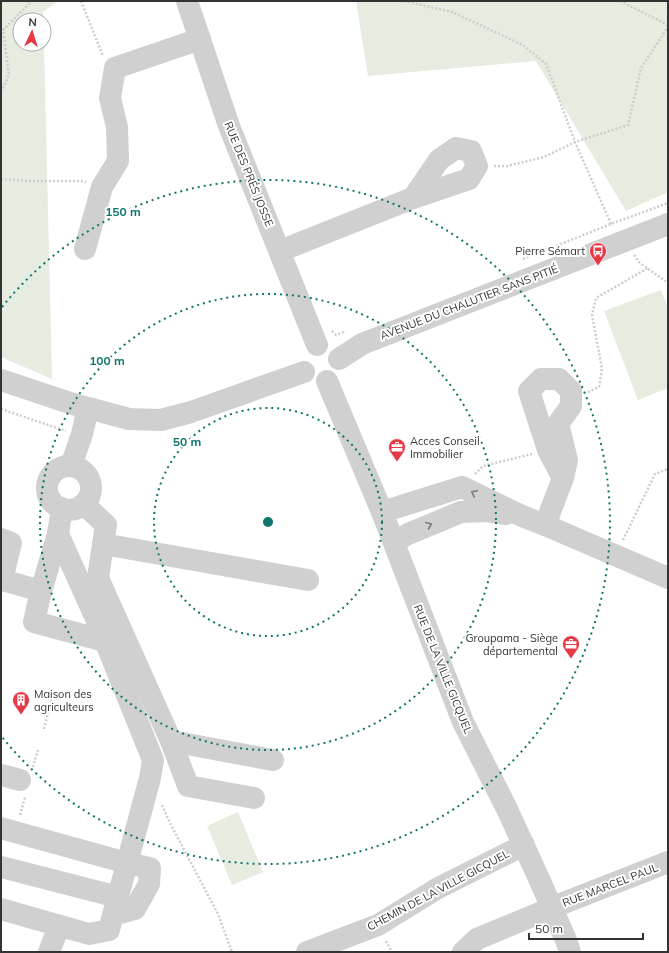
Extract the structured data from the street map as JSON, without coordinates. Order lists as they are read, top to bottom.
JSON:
{
  "streets": {
    "street": [
      "RUE DES PRÉS JOSSE",
      "AVENUE DU CHALUTIER SANS PITIÉ",
      "RUE DE LA VILLE GICQUEL",
      "RUE MARCEL PAUL",
      "CHEMIN DE LA VILLE GICQUEL"
    ]
  },
  "crossings": [
    ["RUE DES PRÉS JOSSE", "AVENUE DU CHALUTIER SANS PITIÉ"],
    ["RUE DES PRÉS JOSSE", "RUE DE LA VILLE GICQUEL"],
    ["AVENUE DU CHALUTIER SANS PITIÉ", "RUE DE LA VILLE GICQUEL"],
    ["RUE DE LA VILLE GICQUEL", "RUE MARCEL PAUL"],
    ["RUE DE LA VILLE GICQUEL", "CHEMIN DE LA VILLE GICQUEL"]
  ],
  "places": {
    "bus stop": ["Pierre Sémart"],
    "office": ["Acces Conseil Immobilier", "Groupama - Siège départemental"],
    "building": ["Maison des agriculteurs"]
  },
  "scale_bar": "50 m",
  "north": "top",
  "rings": ["150 m", "100 m", "50 m"]
}
